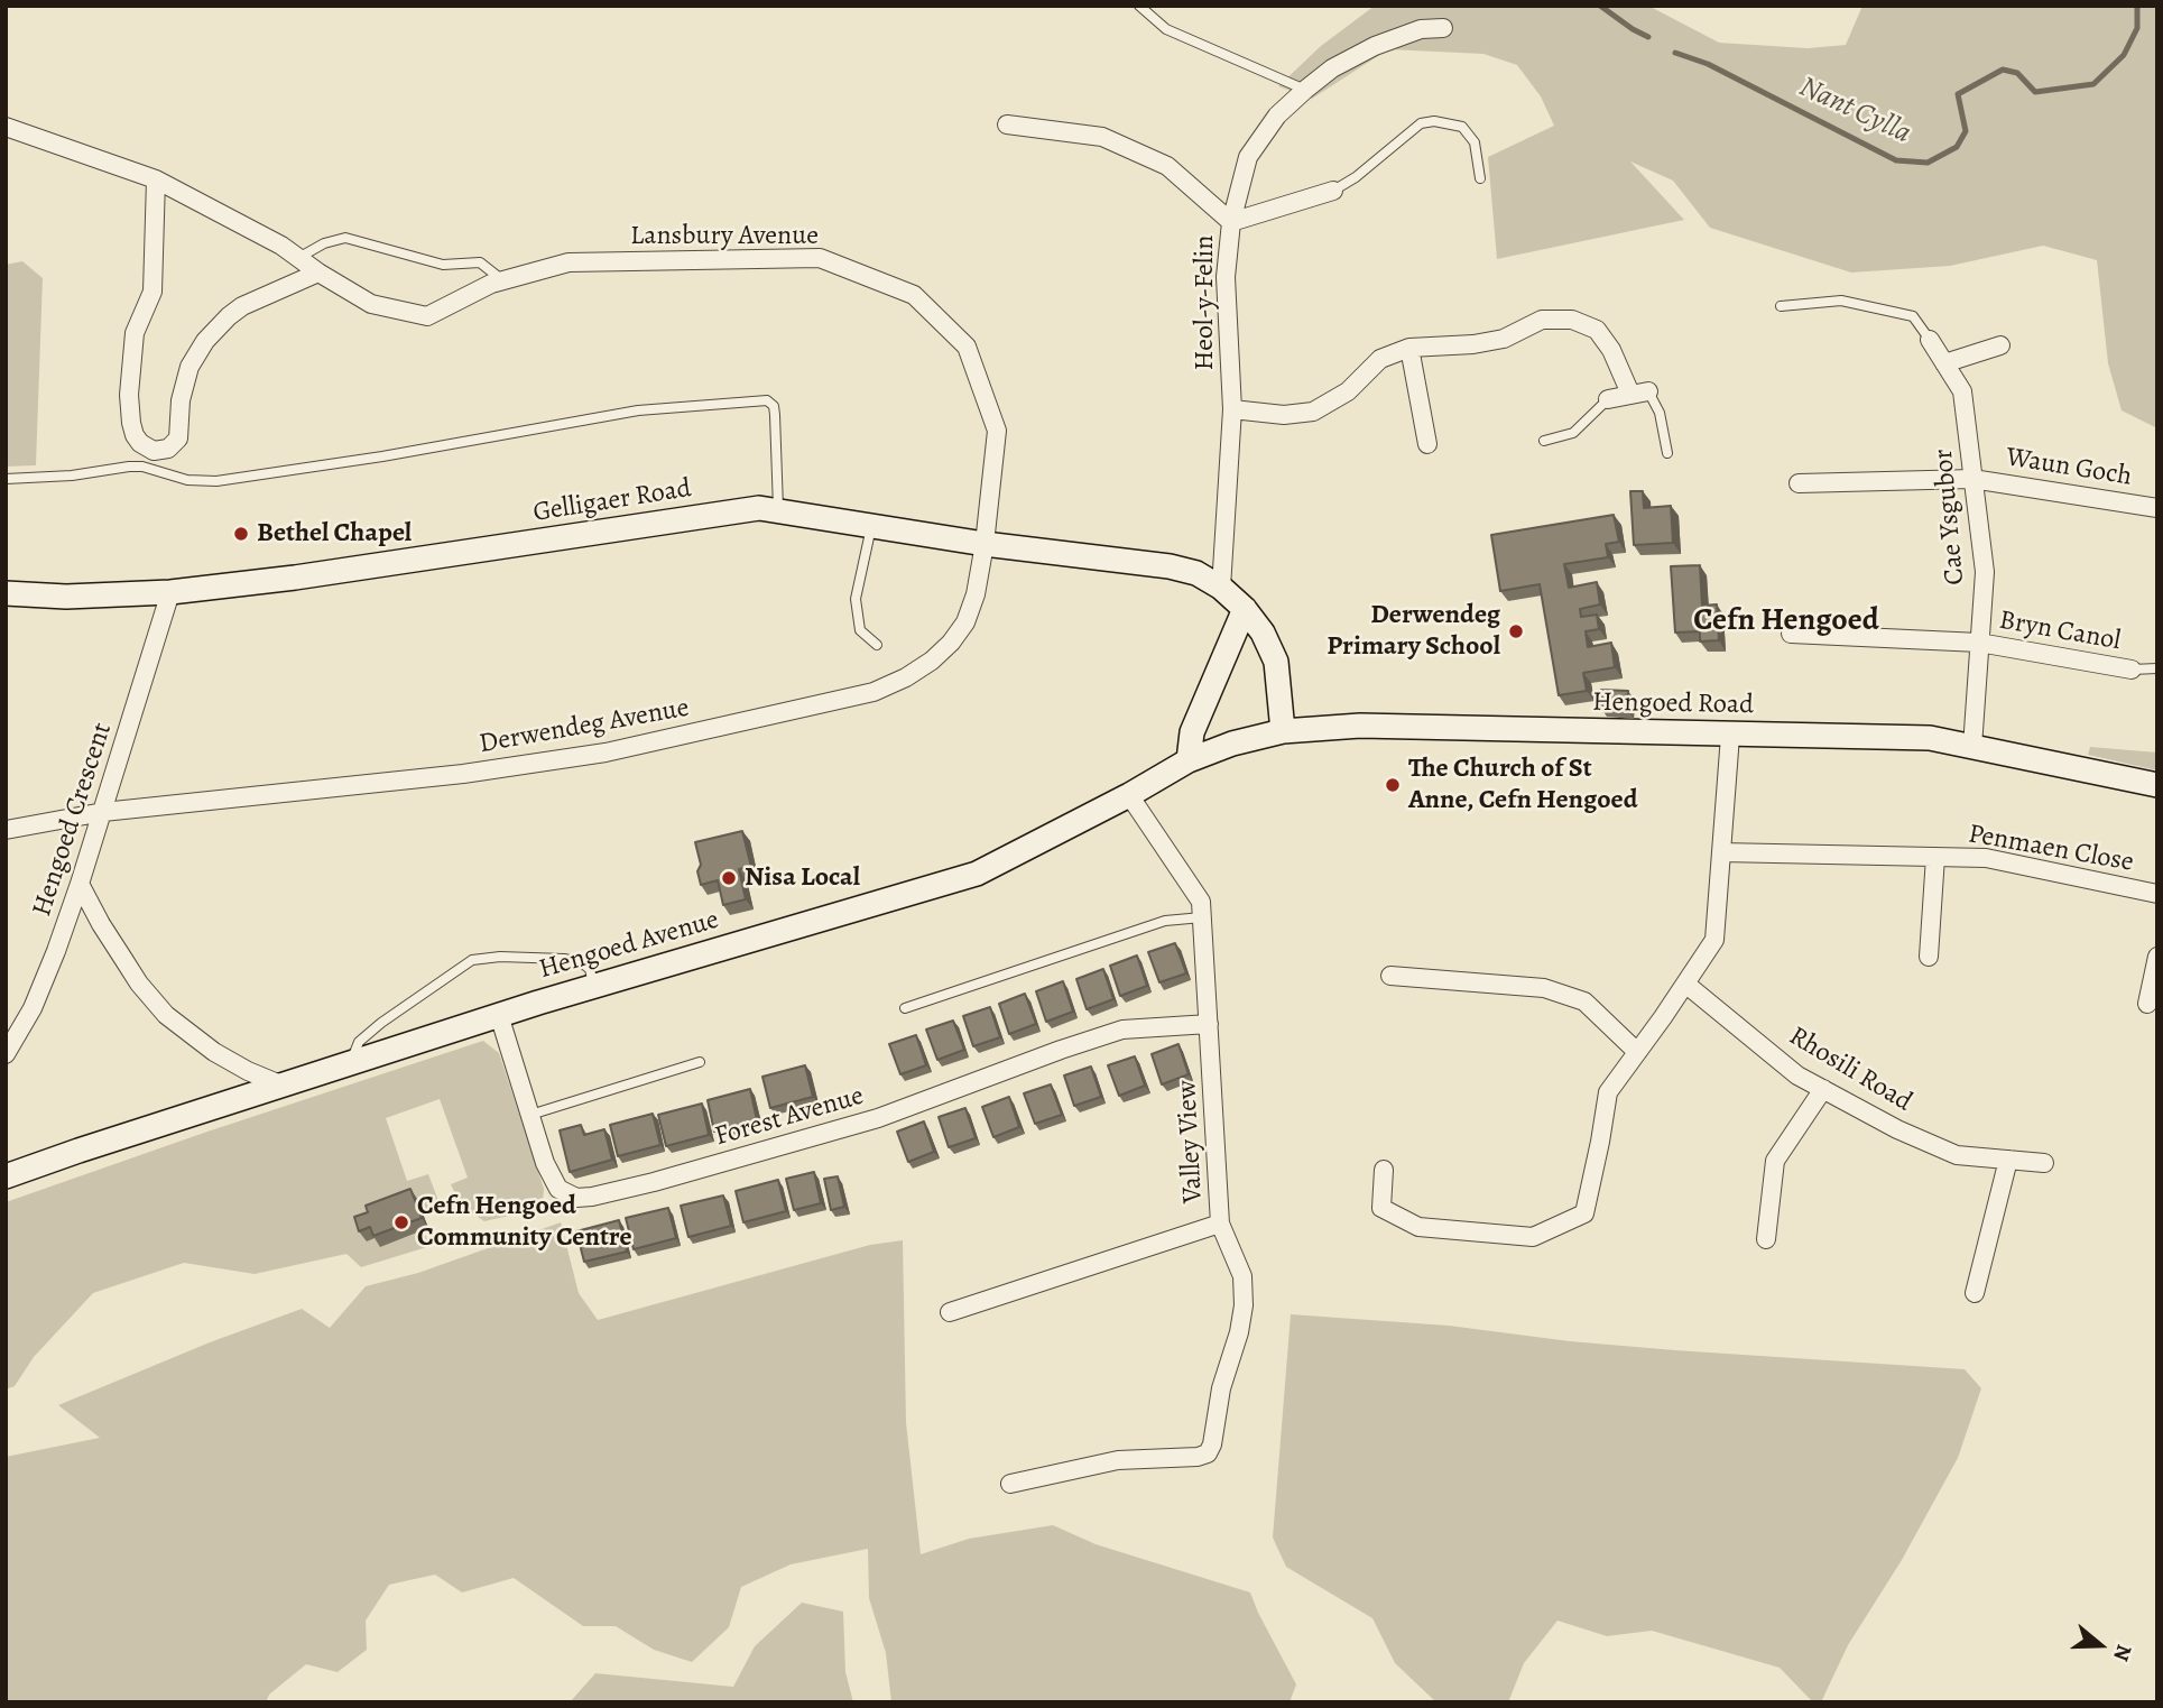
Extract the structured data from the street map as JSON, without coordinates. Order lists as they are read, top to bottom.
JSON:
{
  "streets": {
    "street": [
      "Lansbury Avenue",
      "Heol-y-Felin",
      "Waun Goch",
      "Gelligaer Road",
      "Cae Ysgubor",
      "Bryn Canol",
      "Hengoed Road",
      "Derwendeg Avenue",
      "Hengoed Crescent",
      "Penmaen Close",
      "Hengoed Avenue",
      "Rhosili Road",
      "Forest Avenue",
      "Valley View"
    ]
  },
  "crossings": [
    ["Lansbury Avenue", "Gelligaer Road"],
    ["Lansbury Avenue", "Derwendeg Avenue"],
    ["Heol-y-Felin", "Gelligaer Road"],
    ["Waun Goch", "Cae Ysgubor"],
    ["Gelligaer Road", "Hengoed Road"],
    ["Gelligaer Road", "Derwendeg Avenue"],
    ["Gelligaer Road", "Hengoed Crescent"],
    ["Cae Ysgubor", "Bryn Canol"],
    ["Cae Ysgubor", "Hengoed Road"],
    ["Hengoed Road", "Hengoed Avenue"],
    ["Derwendeg Avenue", "Hengoed Crescent"],
    ["Hengoed Avenue", "Forest Avenue"],
    ["Hengoed Avenue", "Valley View"],
    ["Forest Avenue", "Valley View"]
  ],
  "districts": ["Cefn Hengoed"],
  "water": ["Nant Cylla"],
  "places": [
    "Bethel Chapel",
    "Derwendeg Primary School",
    "The Church of St Anne, Cefn Hengoed",
    "Nisa Local",
    "Cefn Hengoed Community Centre"
  ],
  "north": "right"
}
